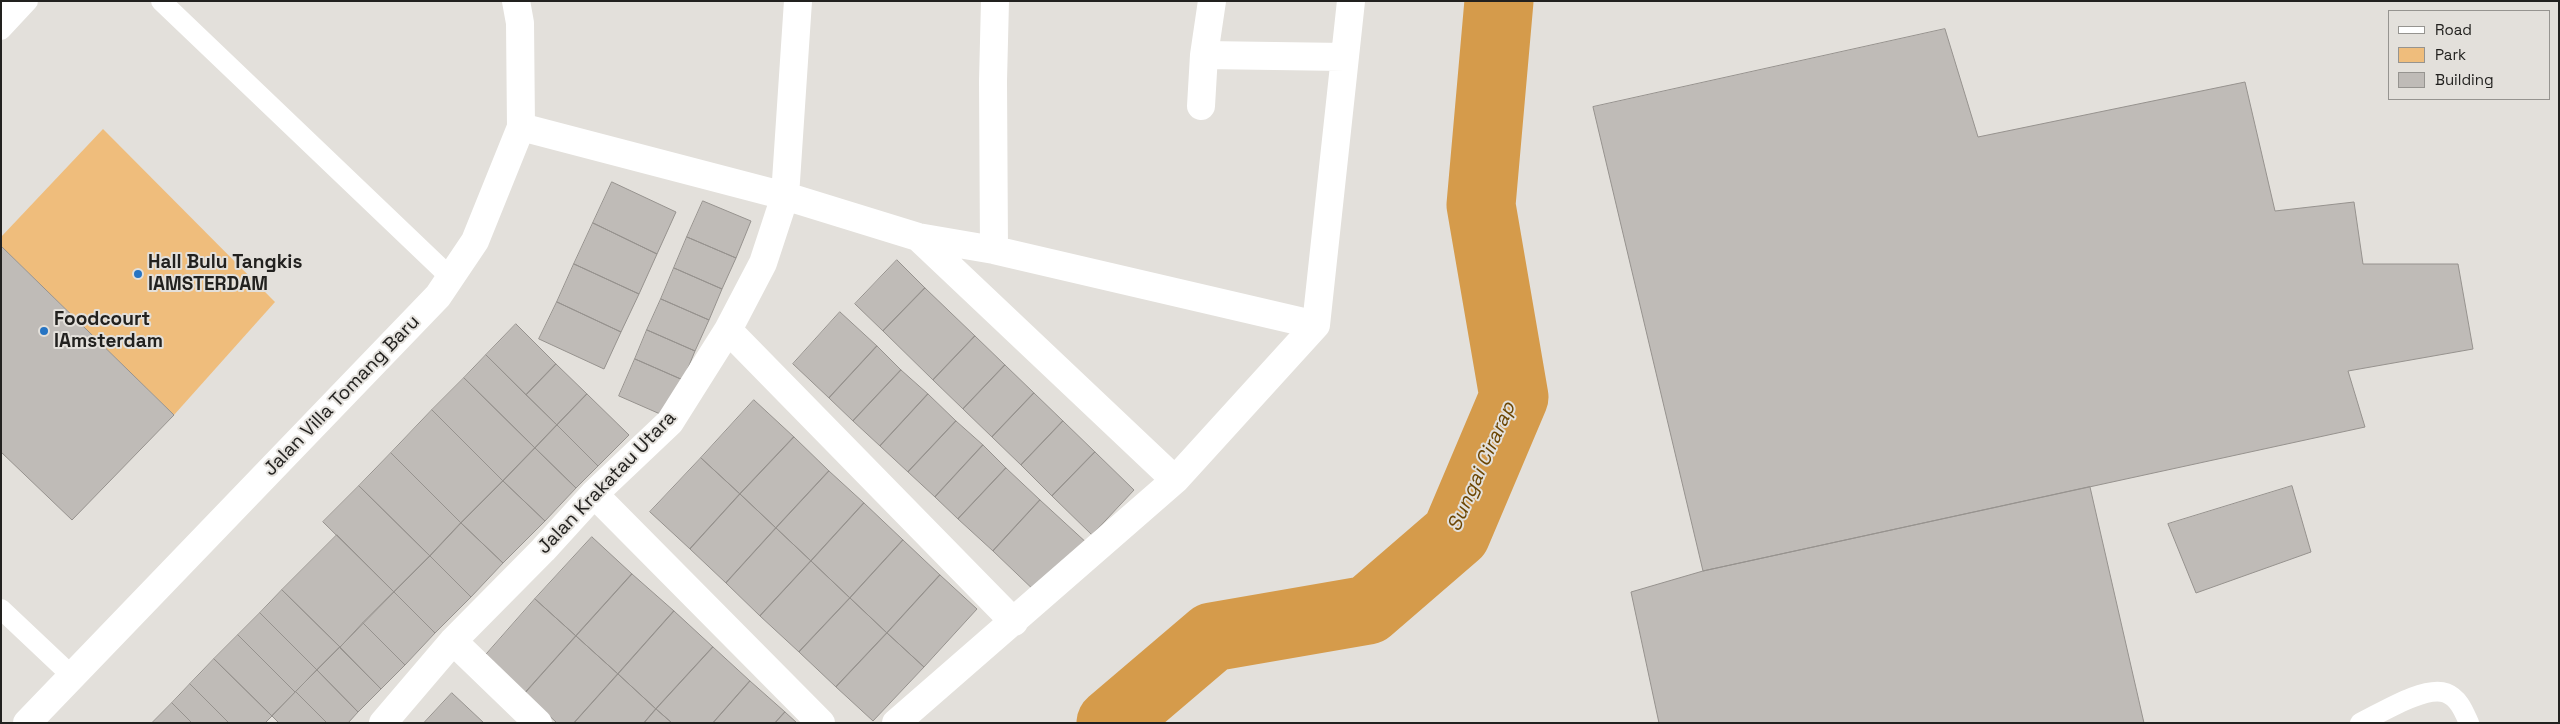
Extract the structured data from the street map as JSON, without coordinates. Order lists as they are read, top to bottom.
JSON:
{
  "streets": {
    "street": ["Jalan Villa Tomang Baru", "Jalan Krakatau Utara"]
  },
  "water": ["Sungai Cirarap"],
  "places": ["Hall Bulu Tangkis IAMSTERDAM", "Foodcourt IAmsterdam"],
  "legend": ["Road", "Park", "Building"]
}
